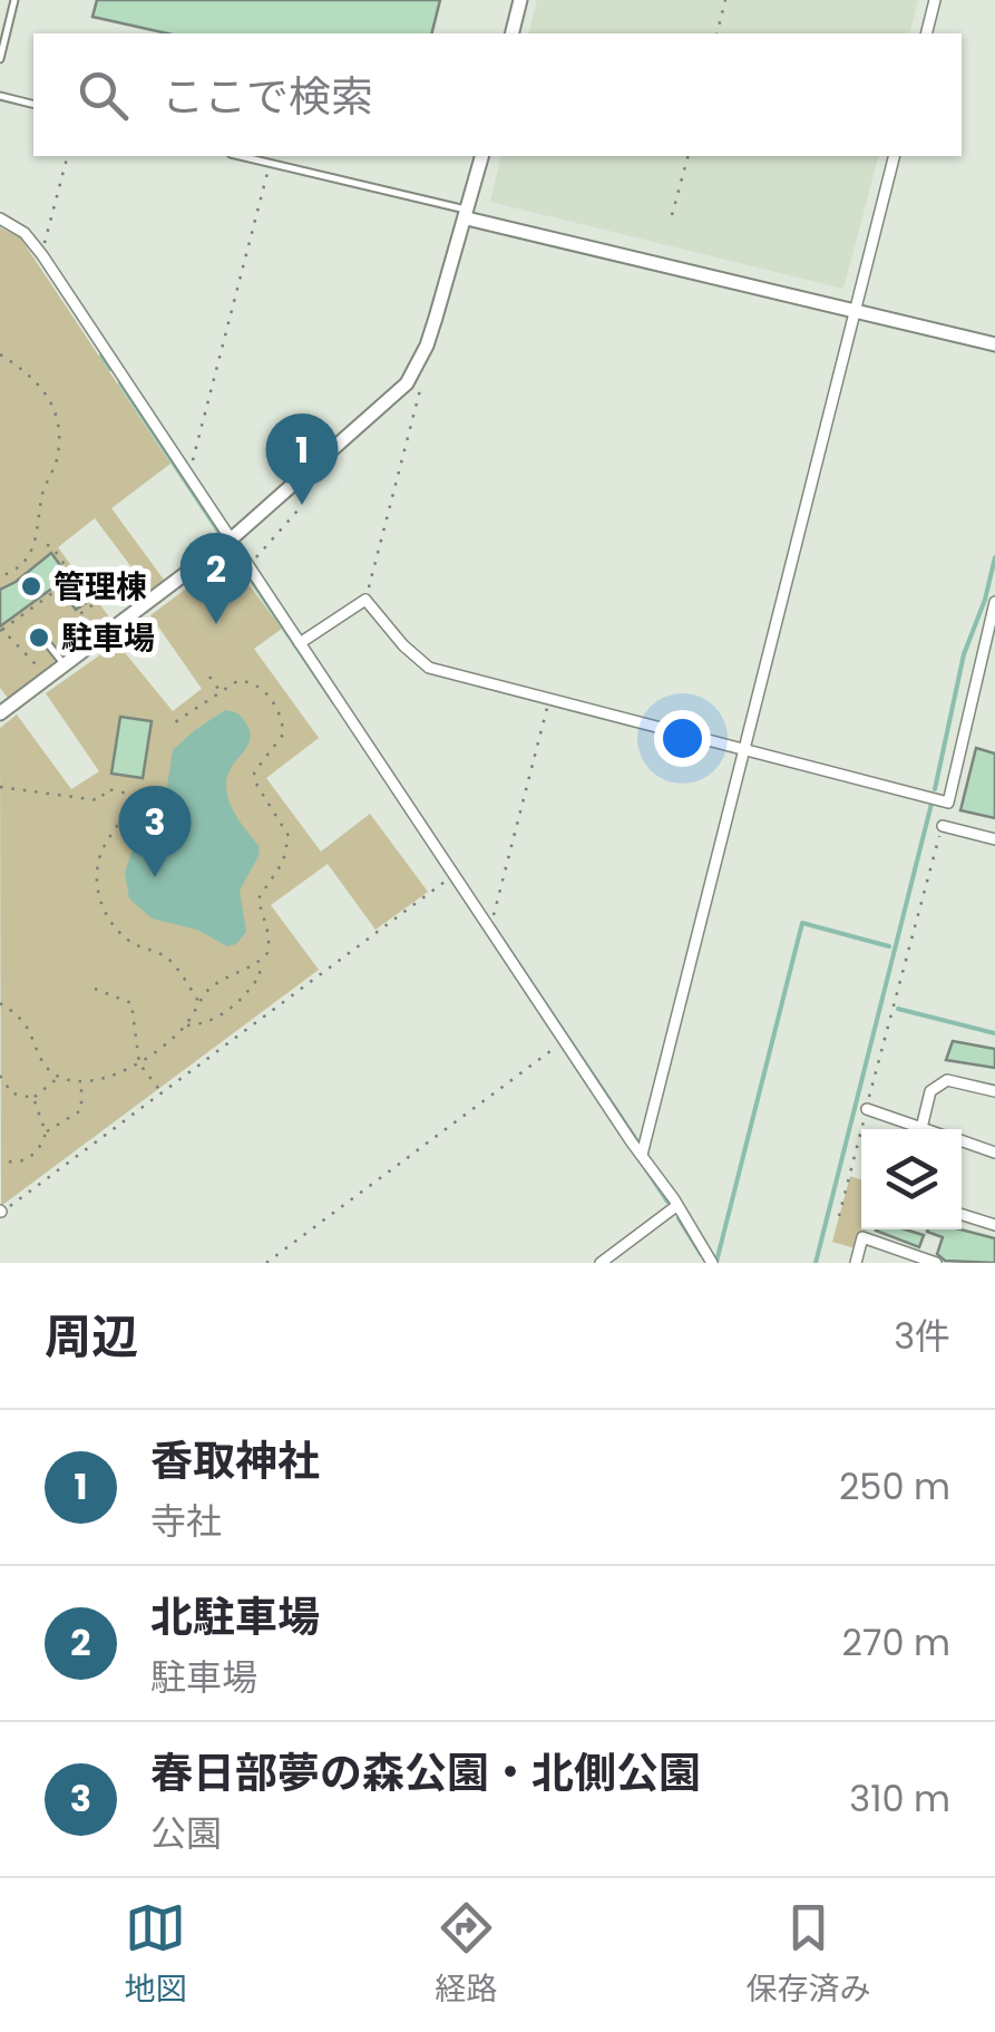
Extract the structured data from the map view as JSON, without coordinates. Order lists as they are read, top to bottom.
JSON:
{
  "places": ["管理棟", "駐車場"],
  "page": {
    "search": "ここで検索",
    "pins": ["1", "2", "3"],
    "heading": ["周辺", "3件"],
    "list": [
      {
        "mark": "1",
        "name": "香取神社",
        "note": "寺社",
        "value": "250 m"
      },
      {
        "mark": "2",
        "name": "北駐車場",
        "note": "駐車場",
        "value": "270 m"
      },
      {
        "mark": "3",
        "name": "春日部夢の森公園・北側公園",
        "note": "公園",
        "value": "310 m"
      }
    ],
    "nav": ["地図", "経路", "保存済み"]
  }
}
